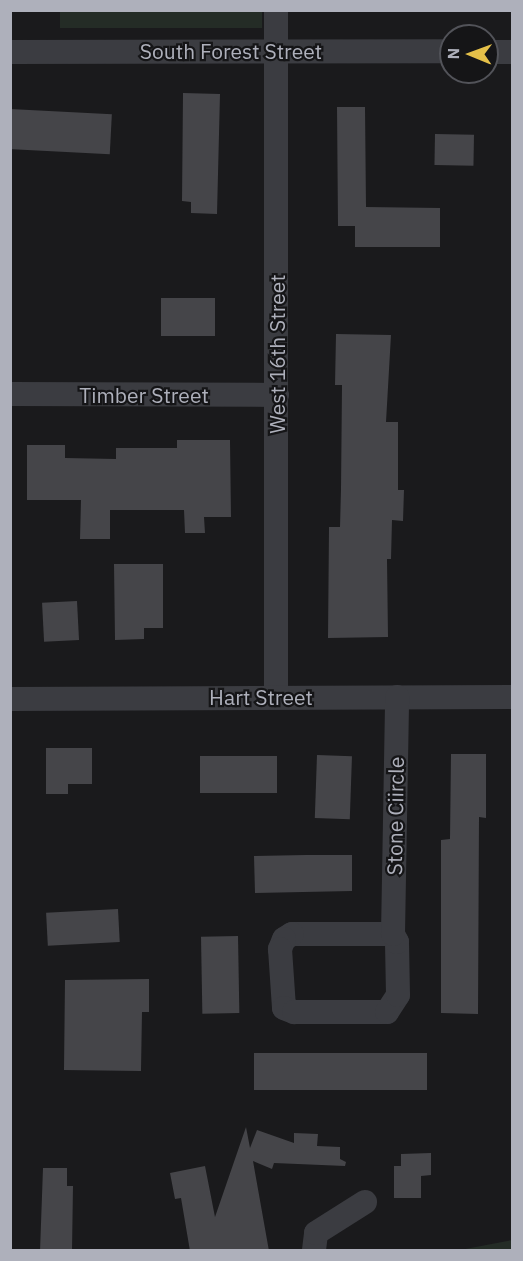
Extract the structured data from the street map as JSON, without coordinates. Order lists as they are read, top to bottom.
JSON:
{
  "streets": {
    "street": [
      "South Forest Street",
      "West 16th Street",
      "Timber Street",
      "Hart Street",
      "Stone Ciircle"
    ]
  },
  "crossings": [
    ["South Forest Street", "West 16th Street"],
    ["West 16th Street", "Timber Street"],
    ["West 16th Street", "Hart Street"],
    ["Hart Street", "Stone Ciircle"]
  ],
  "north": "left"
}
